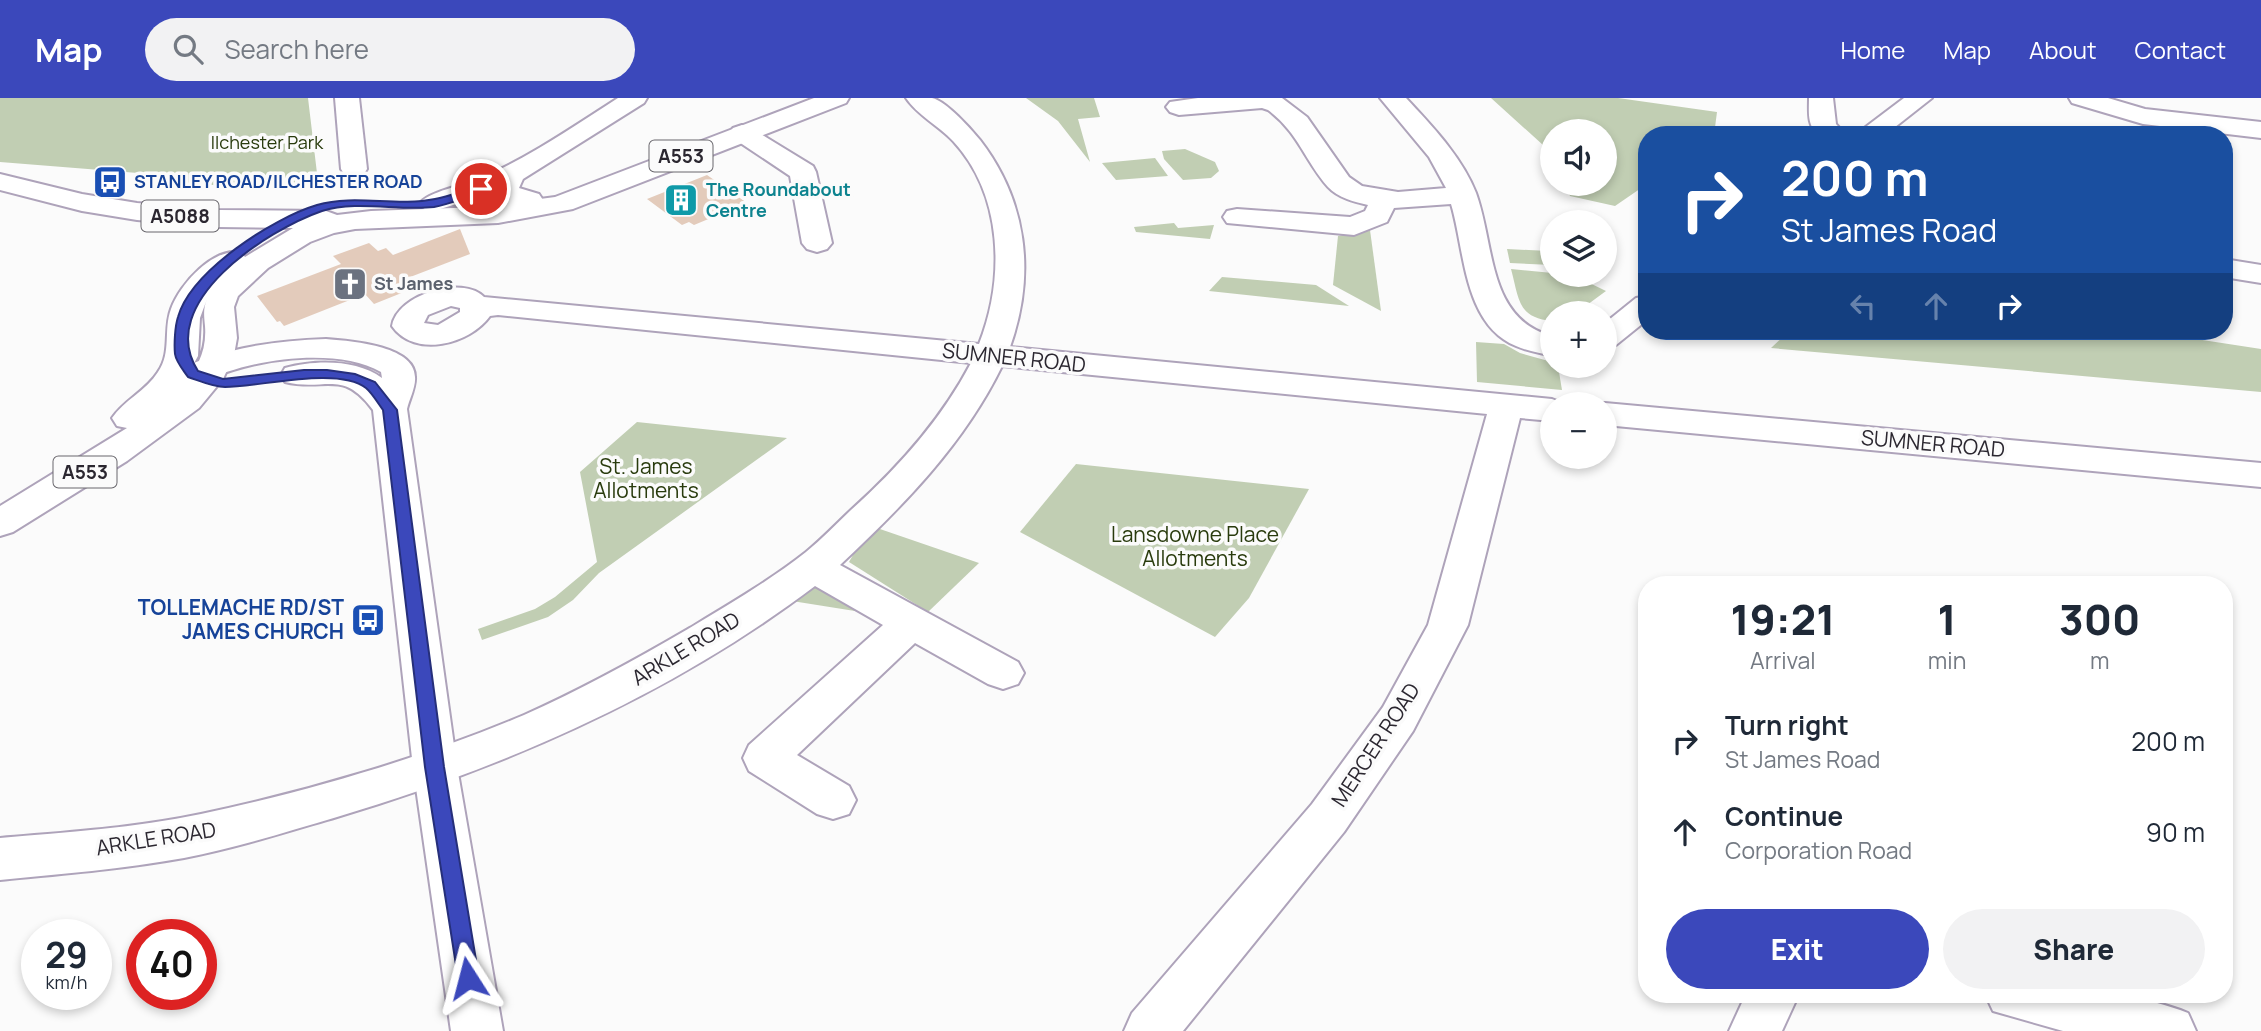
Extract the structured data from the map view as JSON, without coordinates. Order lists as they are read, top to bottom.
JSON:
{
  "streets": {
    "street": [
      "A553",
      "A5088",
      "SUMNER ROAD",
      "ARKLE ROAD",
      "MERCER ROAD"
    ]
  },
  "crossings": [
    ["A553", "A5088"],
    ["SUMNER ROAD", "ARKLE ROAD"],
    ["SUMNER ROAD", "MERCER ROAD"]
  ],
  "parks": ["Ilchester Park", "St. James Allotments", "Lansdowne Place Allotments"],
  "places": {
    "bus stop": ["STANLEY ROAD/ILCHESTER ROAD", "TOLLEMACHE RD/ST JAMES CHURCH"],
    "building": ["The Roundabout Centre"],
    "church": ["St James"]
  },
  "page": {
    "header": "Map",
    "search": "Search here",
    "nav": [
      "Home",
      "Map",
      "About",
      "Contact"
    ],
    "map_buttons": ["+", "−"],
    "turn": ["200 m", "St James Road"],
    "eta": [
      "19:21",
      "Arrival",
      "1",
      "min",
      "300",
      "m"
    ],
    "list": [
      {
        "name": "Turn right",
        "note": "St James Road",
        "value": "200 m"
      },
      {
        "name": "Continue",
        "note": "Corporation Road",
        "value": "90 m"
      }
    ],
    "buttons": ["Exit", "Share"],
    "speed": "29 km/h",
    "limit": "40"
  }
}
